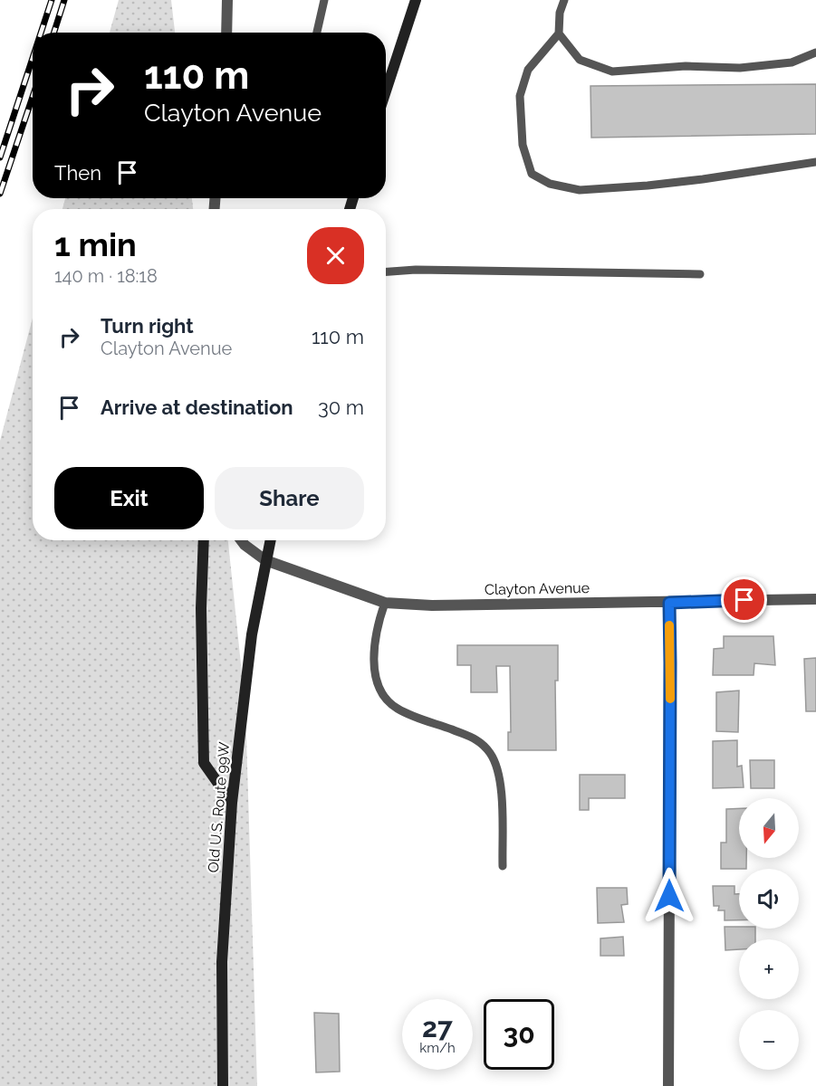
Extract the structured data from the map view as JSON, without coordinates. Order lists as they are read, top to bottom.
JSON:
{
  "streets": {
    "main road": ["Old U.S. Route 99W"],
    "street": ["Clayton Avenue"]
  },
  "crossings": [
    ["Clayton Avenue", "Old U.S. Route 99W"]
  ],
  "north": "bottom",
  "page": {
    "turn": ["110 m", "Clayton Avenue"],
    "then": "Then",
    "heading": ["1 min", "140 m · 18:18"],
    "list": [
      {
        "name": "Turn right",
        "note": "Clayton Avenue",
        "value": "110 m"
      },
      {
        "name": "Arrive at destination",
        "value": "30 m"
      }
    ],
    "buttons": ["Exit", "Share"],
    "map_buttons": ["+", "−"],
    "speed": "27 km/h",
    "limit": "30"
  }
}
